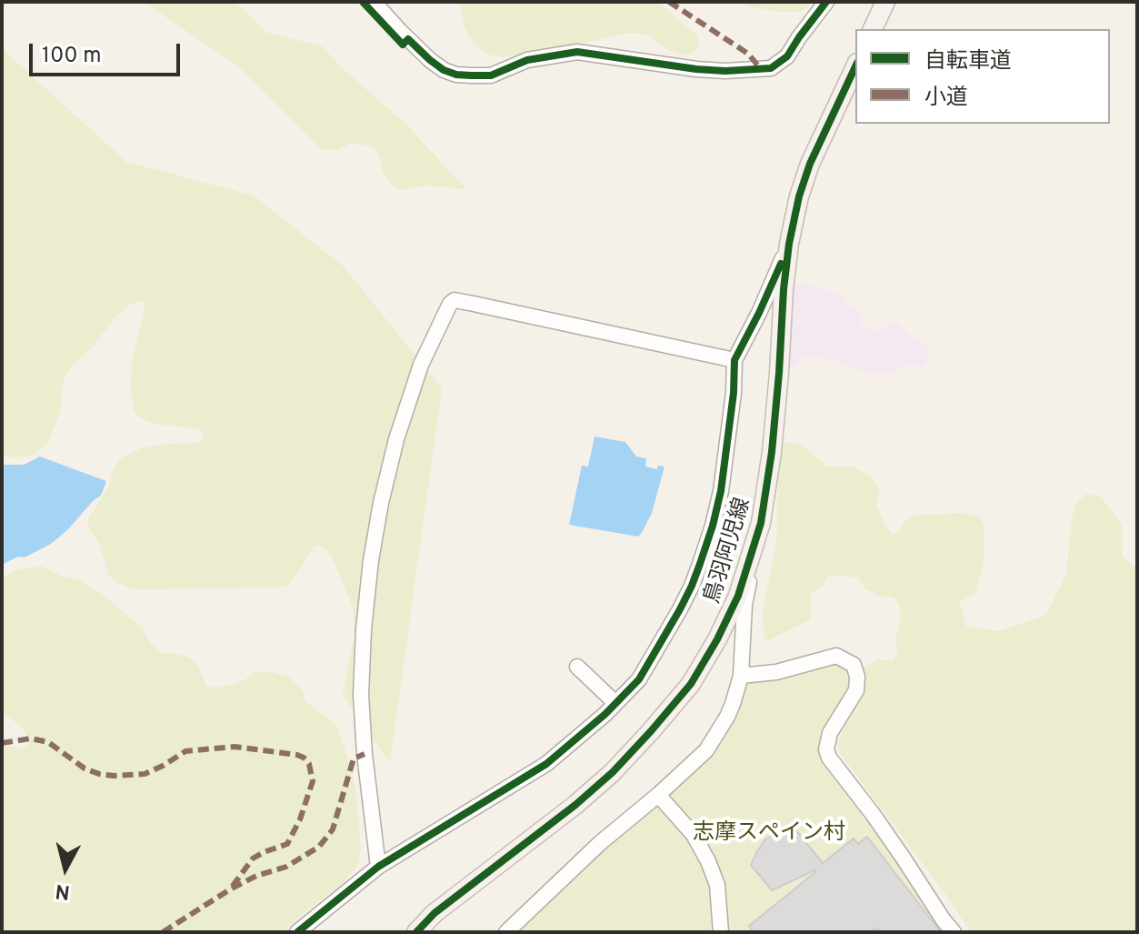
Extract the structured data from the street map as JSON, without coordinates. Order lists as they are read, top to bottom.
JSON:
{
  "streets": {
    "main road": ["鳥羽阿児線"]
  },
  "parks": ["志摩スペイン村"],
  "legend": ["自転車道", "小道"],
  "scale_bar": "100 m",
  "north": "bottom"
}
